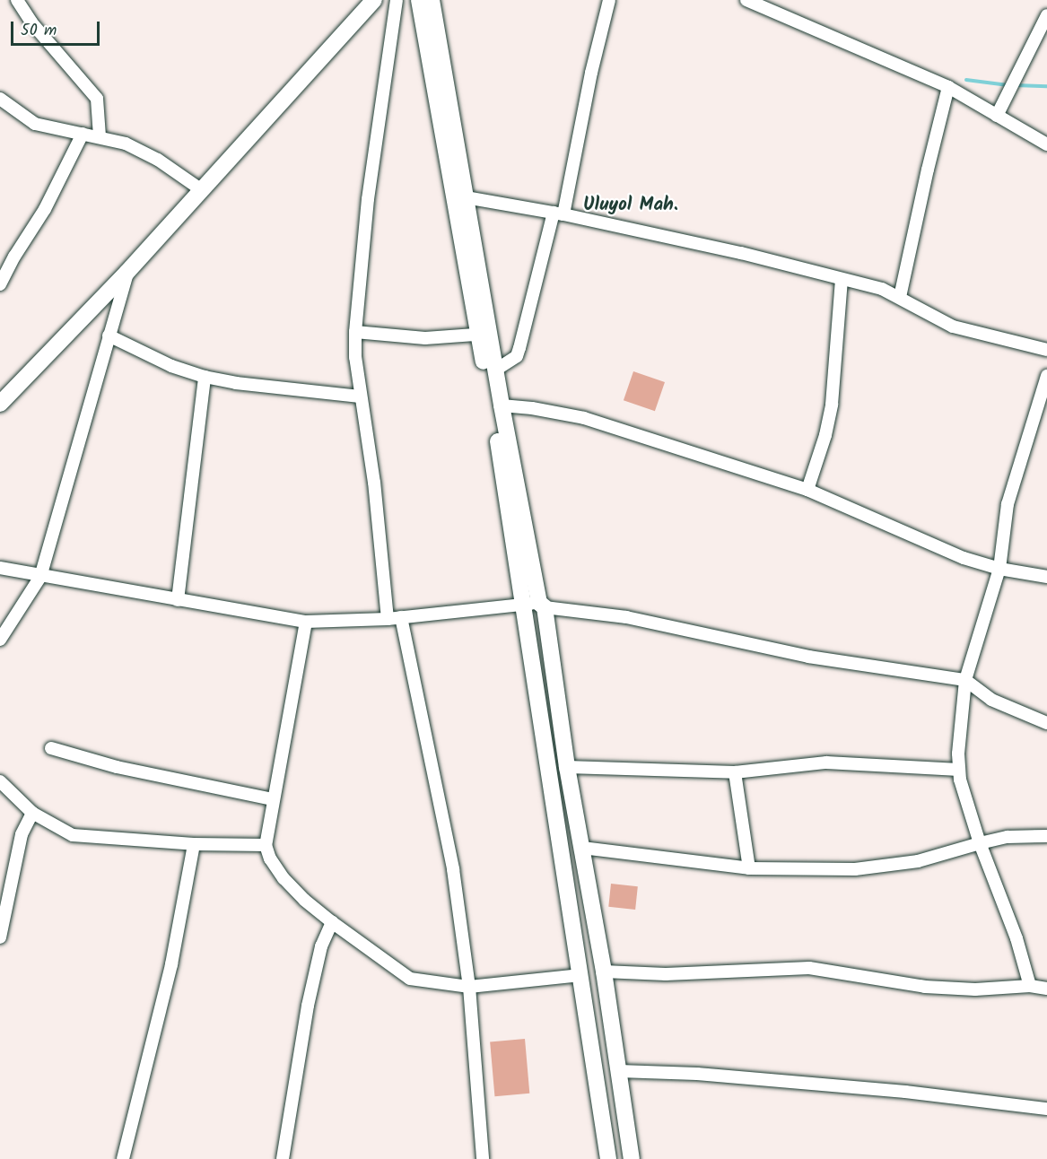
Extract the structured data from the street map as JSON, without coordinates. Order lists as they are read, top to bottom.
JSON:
{
  "districts": ["Uluyol Mah."],
  "scale_bar": "50 m"
}
